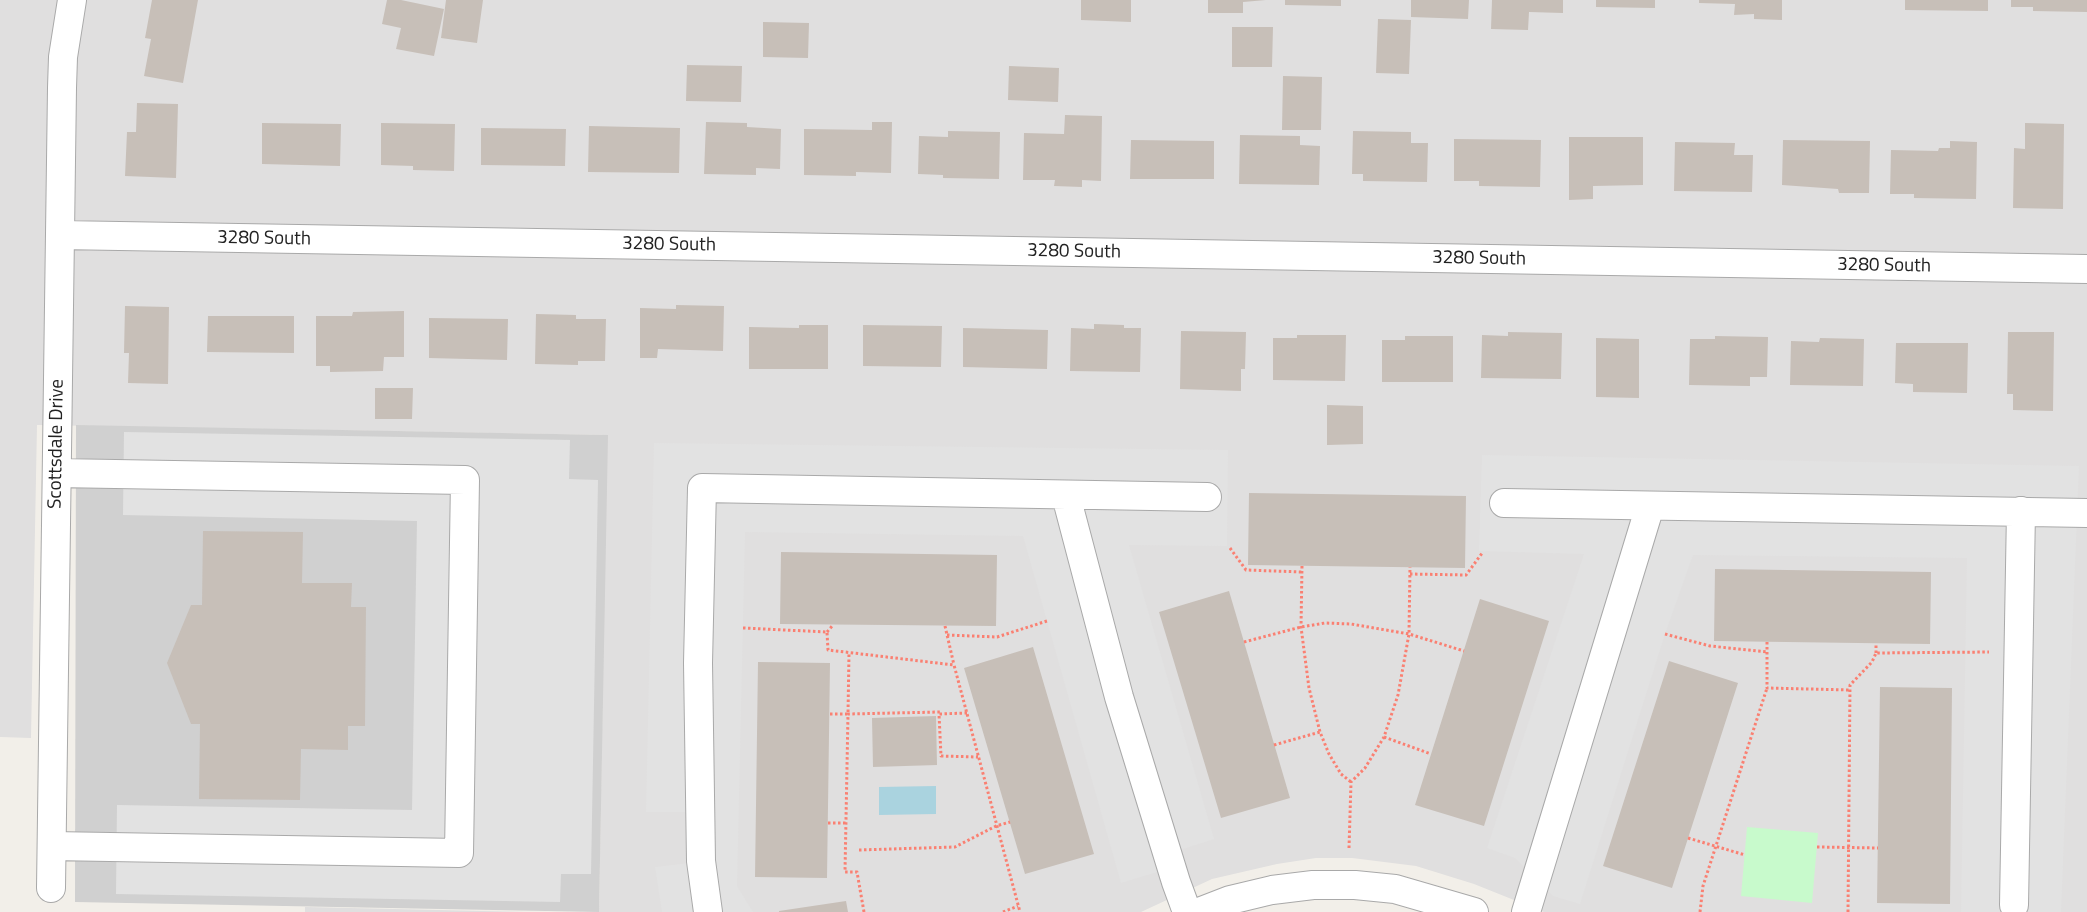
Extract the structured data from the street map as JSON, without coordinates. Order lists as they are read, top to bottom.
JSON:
{
  "streets": {
    "street": ["3280 South", "Scottsdale Drive"]
  },
  "crossings": [
    ["3280 South", "Scottsdale Drive"]
  ]
}
